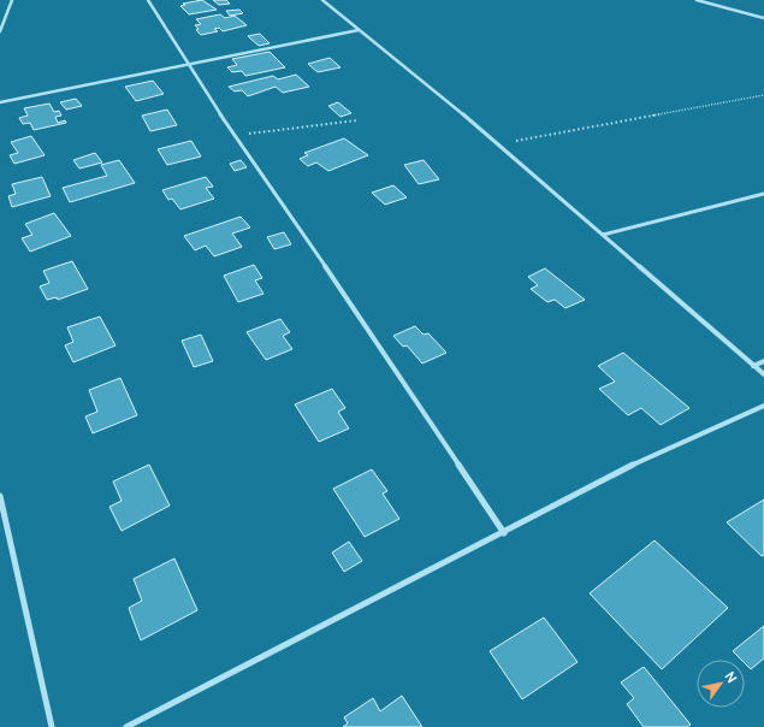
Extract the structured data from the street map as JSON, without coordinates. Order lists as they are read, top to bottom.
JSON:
{
  "north": "top right"
}
